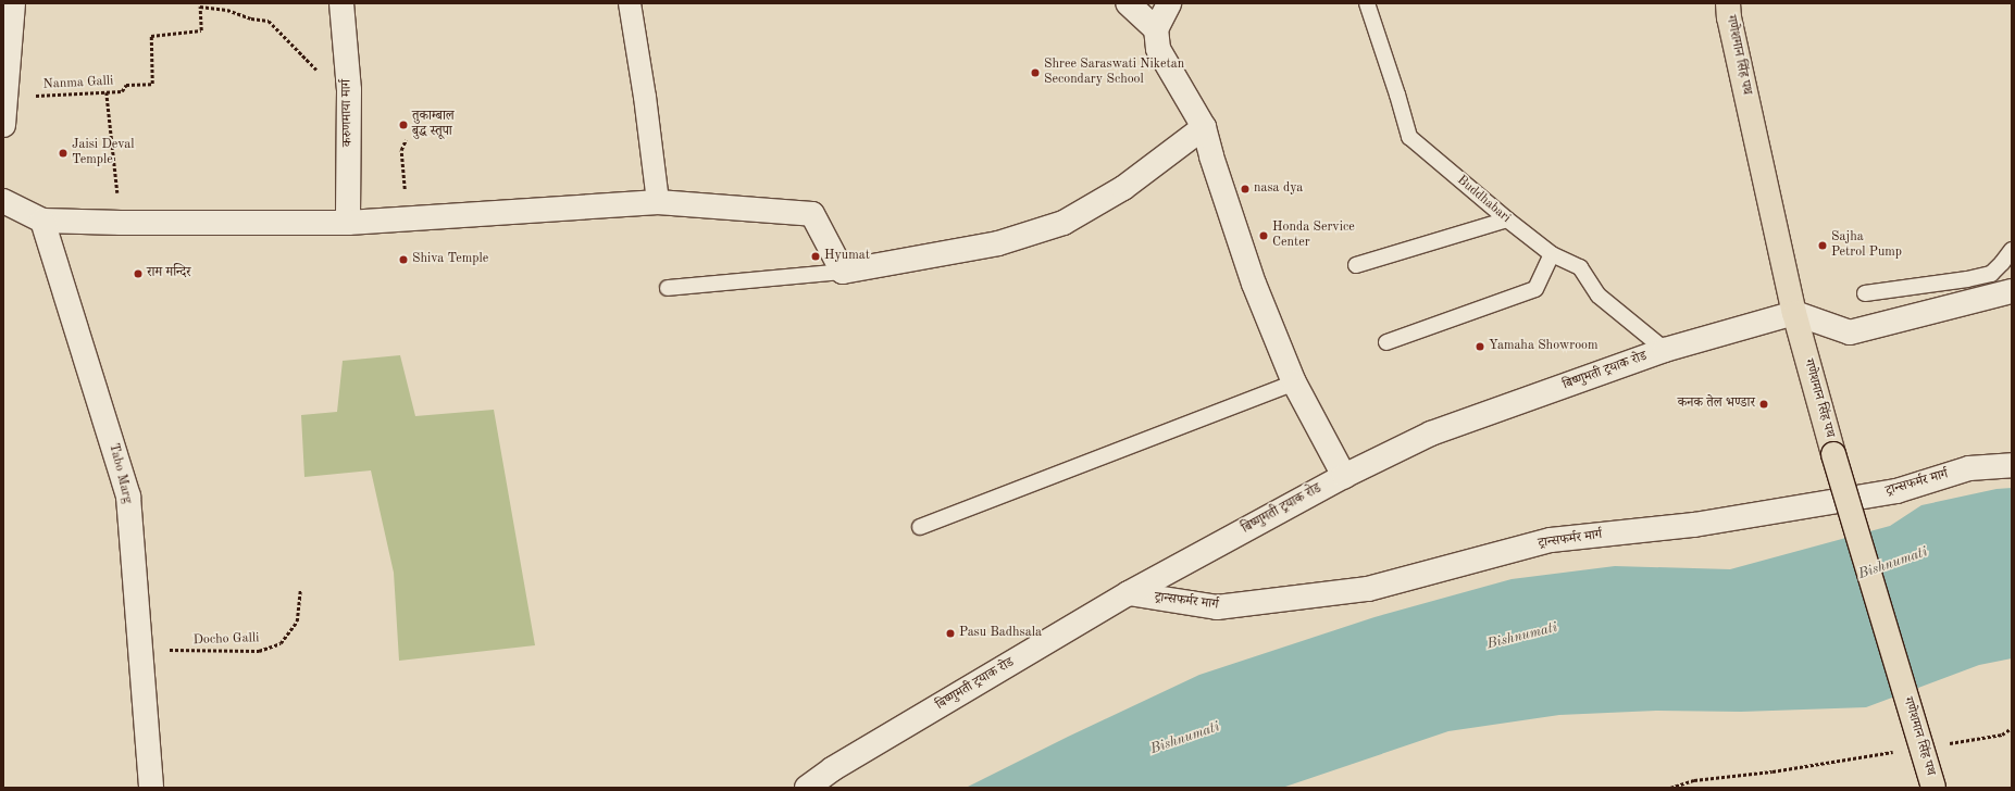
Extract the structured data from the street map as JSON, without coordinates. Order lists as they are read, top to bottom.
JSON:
{
  "streets": {
    "highway": ["गणेशमान सिंह पथ"],
    "street": [
      "करुणमाया मार्ग",
      "बिष्णुमती ट्रयाक रोड",
      "Tabo Marg",
      "ट्रान्सफर्मर मार्ग"
    ],
    "lane": ["Buddhabari"],
    "path": ["Nanma Galli", "Docho Galli"]
  },
  "crossings": [
    ["गणेशमान सिंह पथ", "बिष्णुमती ट्रयाक रोड"],
    ["Buddhabari", "बिष्णुमती ट्रयाक रोड"],
    ["बिष्णुमती ट्रयाक रोड", "ट्रान्सफर्मर मार्ग"],
    ["Tabo Marg", "Docho Galli"]
  ],
  "water": ["Bishnumati"],
  "places": [
    "Shree Saraswati Niketan Secondary School",
    "तुकाम्बाल बुद्ध स्तूपा",
    "Jaisi Deval Temple",
    "nasa dya",
    "Honda Service Center",
    "Sajha Petrol Pump",
    "Hyumat",
    "Shiva Temple",
    "राम मन्दिर",
    "Yamaha Showroom",
    "कनक तेल भण्डार",
    "Pasu Badhsala"
  ]
}
